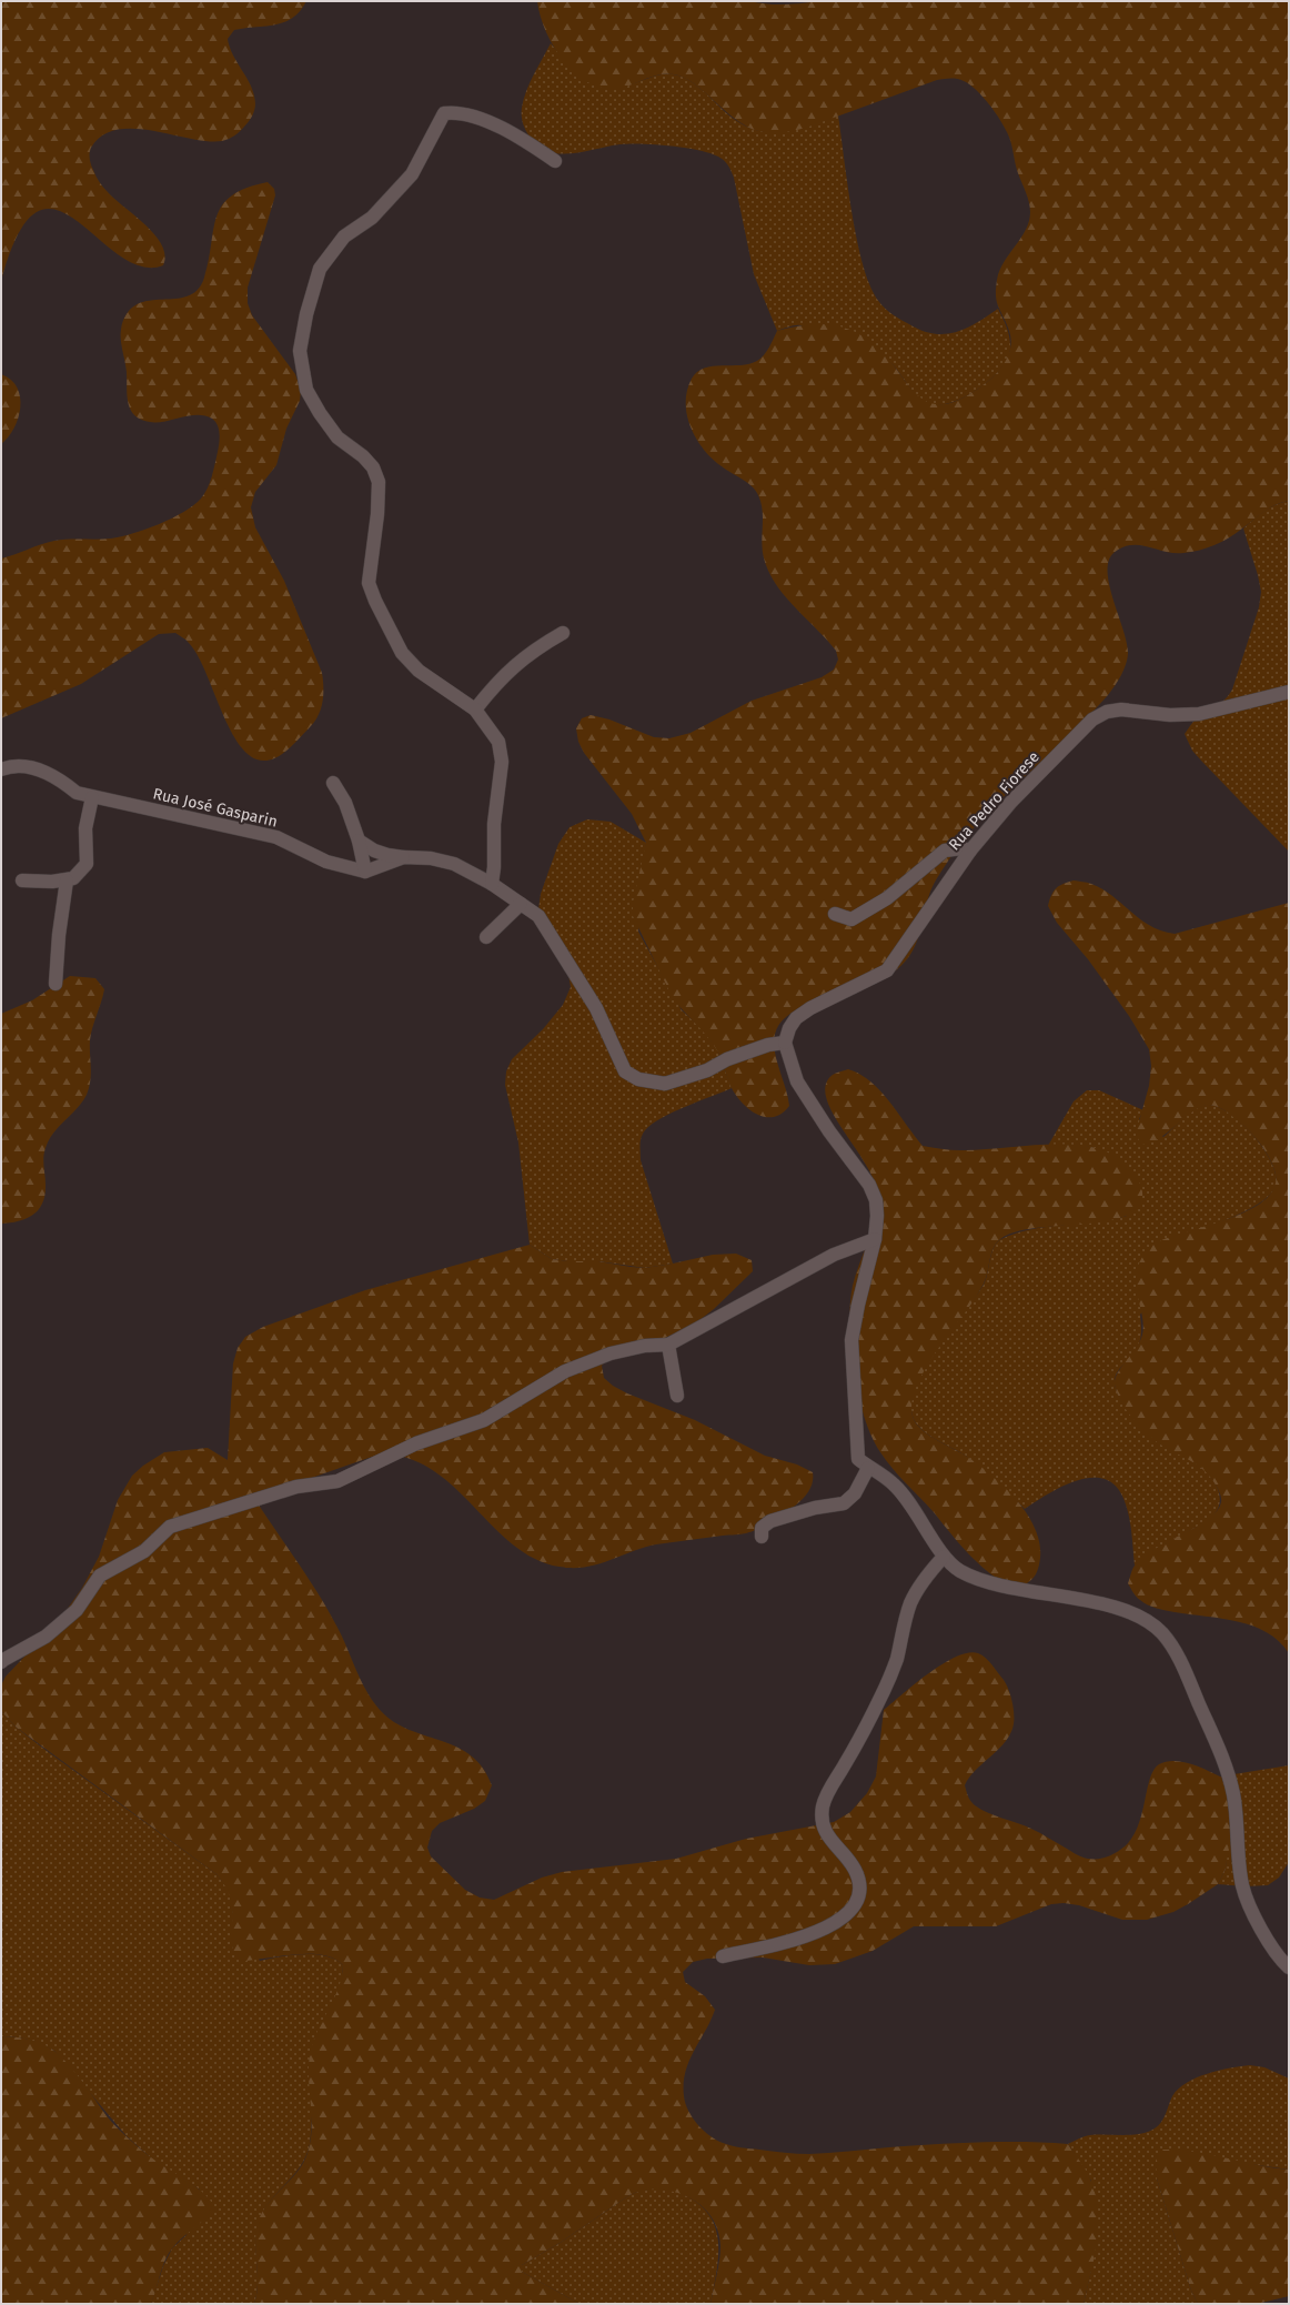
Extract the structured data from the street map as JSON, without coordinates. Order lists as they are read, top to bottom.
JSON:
{
  "streets": {
    "street": ["Rua Pedro Fiorese", "Rua José Gasparin"]
  }
}
